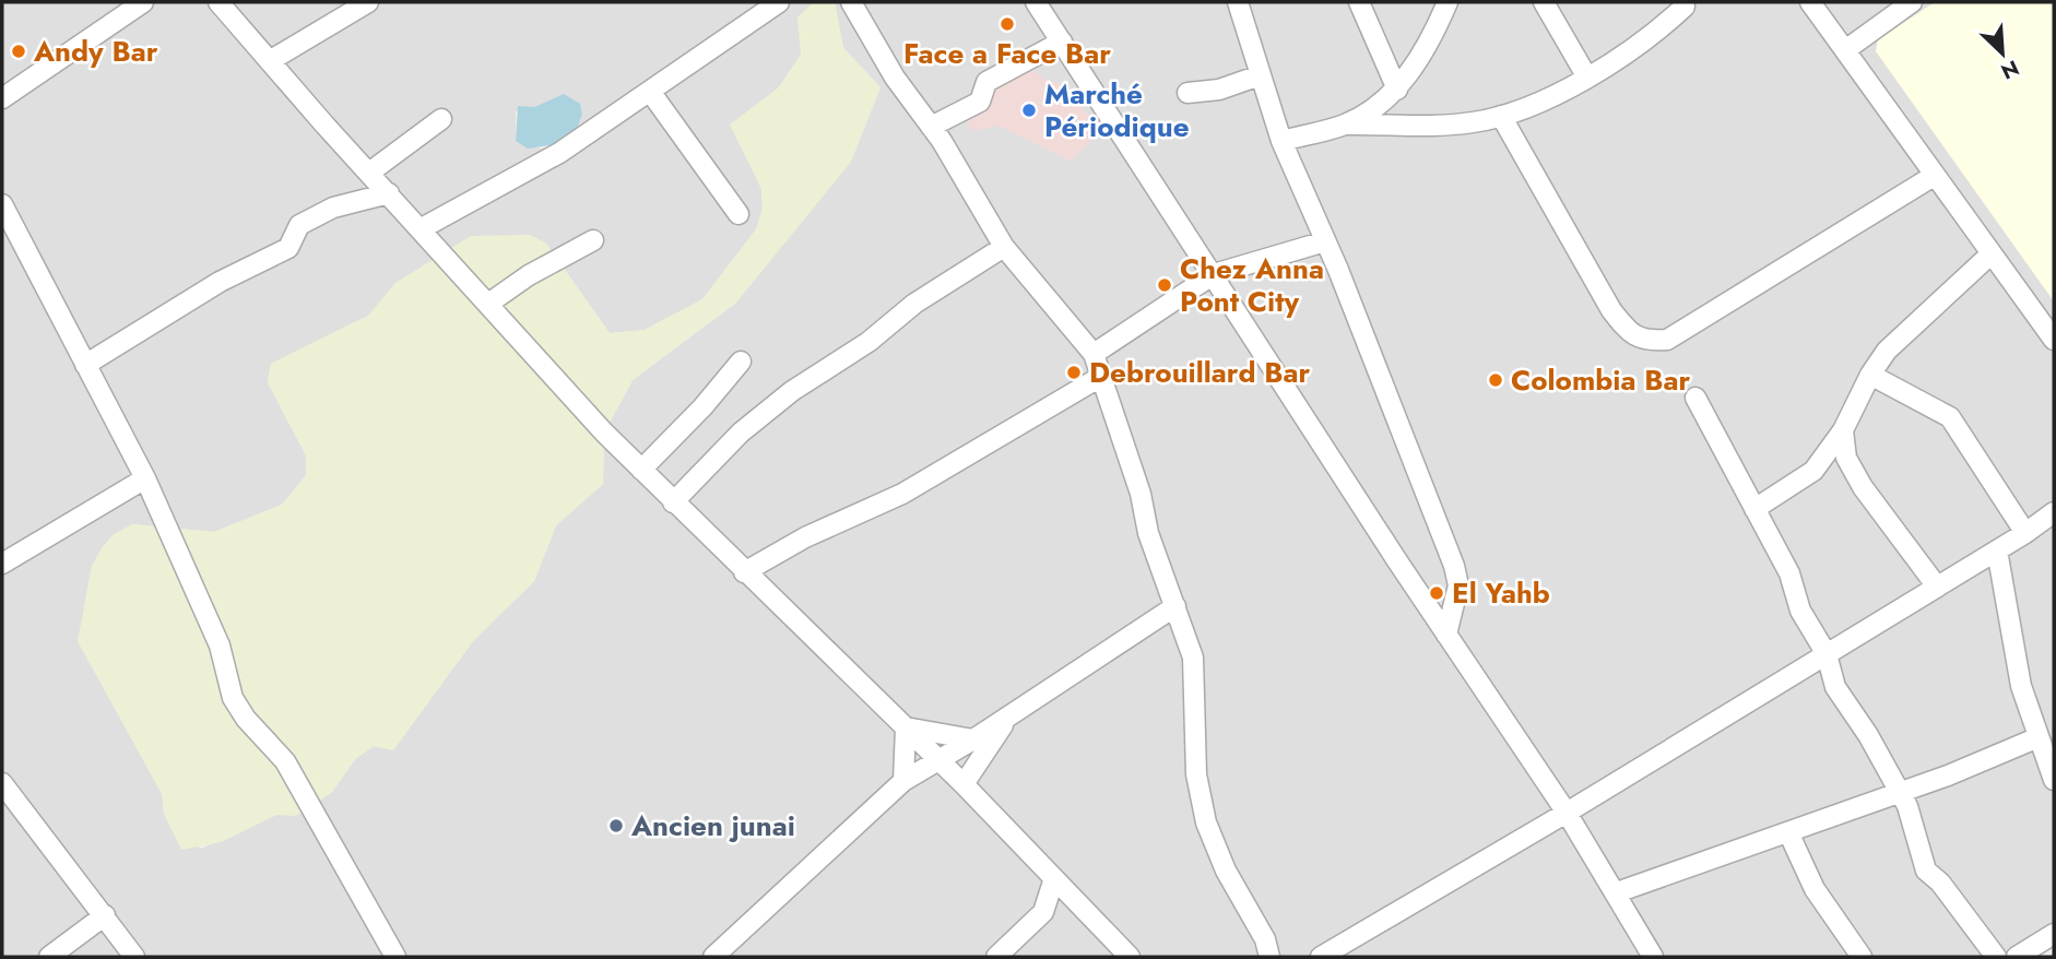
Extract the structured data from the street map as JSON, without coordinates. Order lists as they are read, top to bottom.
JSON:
{
  "places": [
    "Face a Face Bar",
    "Andy Bar",
    "Marché Périodique",
    "Chez Anna Pont City",
    "Debrouillard Bar",
    "Colombia Bar",
    "El Yahb",
    "Ancien junai"
  ],
  "north": "bottom right"
}
